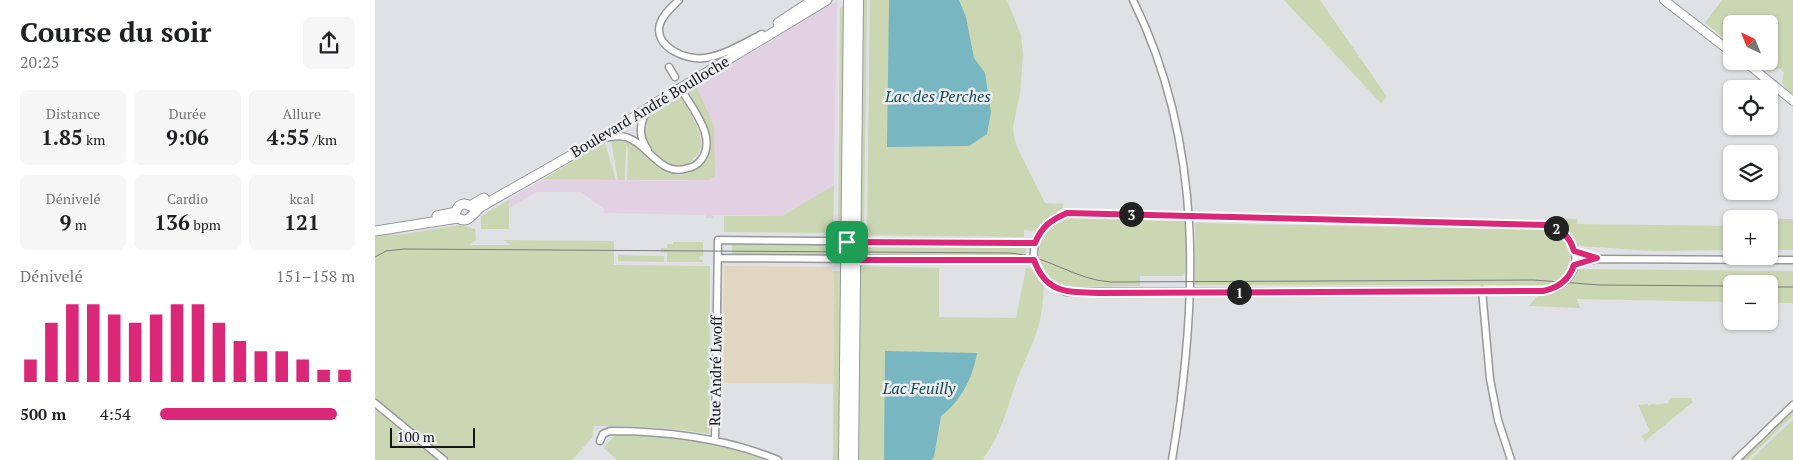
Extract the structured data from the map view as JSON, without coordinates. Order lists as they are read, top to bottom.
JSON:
{
  "streets": {
    "main road": ["Boulevard André Boulloche"],
    "street": ["Rue André Lwoff"]
  },
  "water": ["Lac des Perches", "Lac Feuilly"],
  "scale_bar": "100 m",
  "north": "top left",
  "page": {
    "heading": ["Course du soir", "20:25"],
    "map_buttons": ["+", "−"],
    "stats": [
      ["Distance", "1.85 km"],
      ["Durée", "9:06"],
      ["Allure", "4:55 /km"],
      ["Dénivelé", "9 m"],
      ["Cardio", "136 bpm"],
      ["kcal", "121"]
    ],
    "pins": ["3", "2", "1"],
    "chart": ["Dénivelé", "151–158 m"],
    "list": [
      {
        "name": "500 m",
        "note": "4:54"
      }
    ],
    "scale": "100 m"
  }
}
